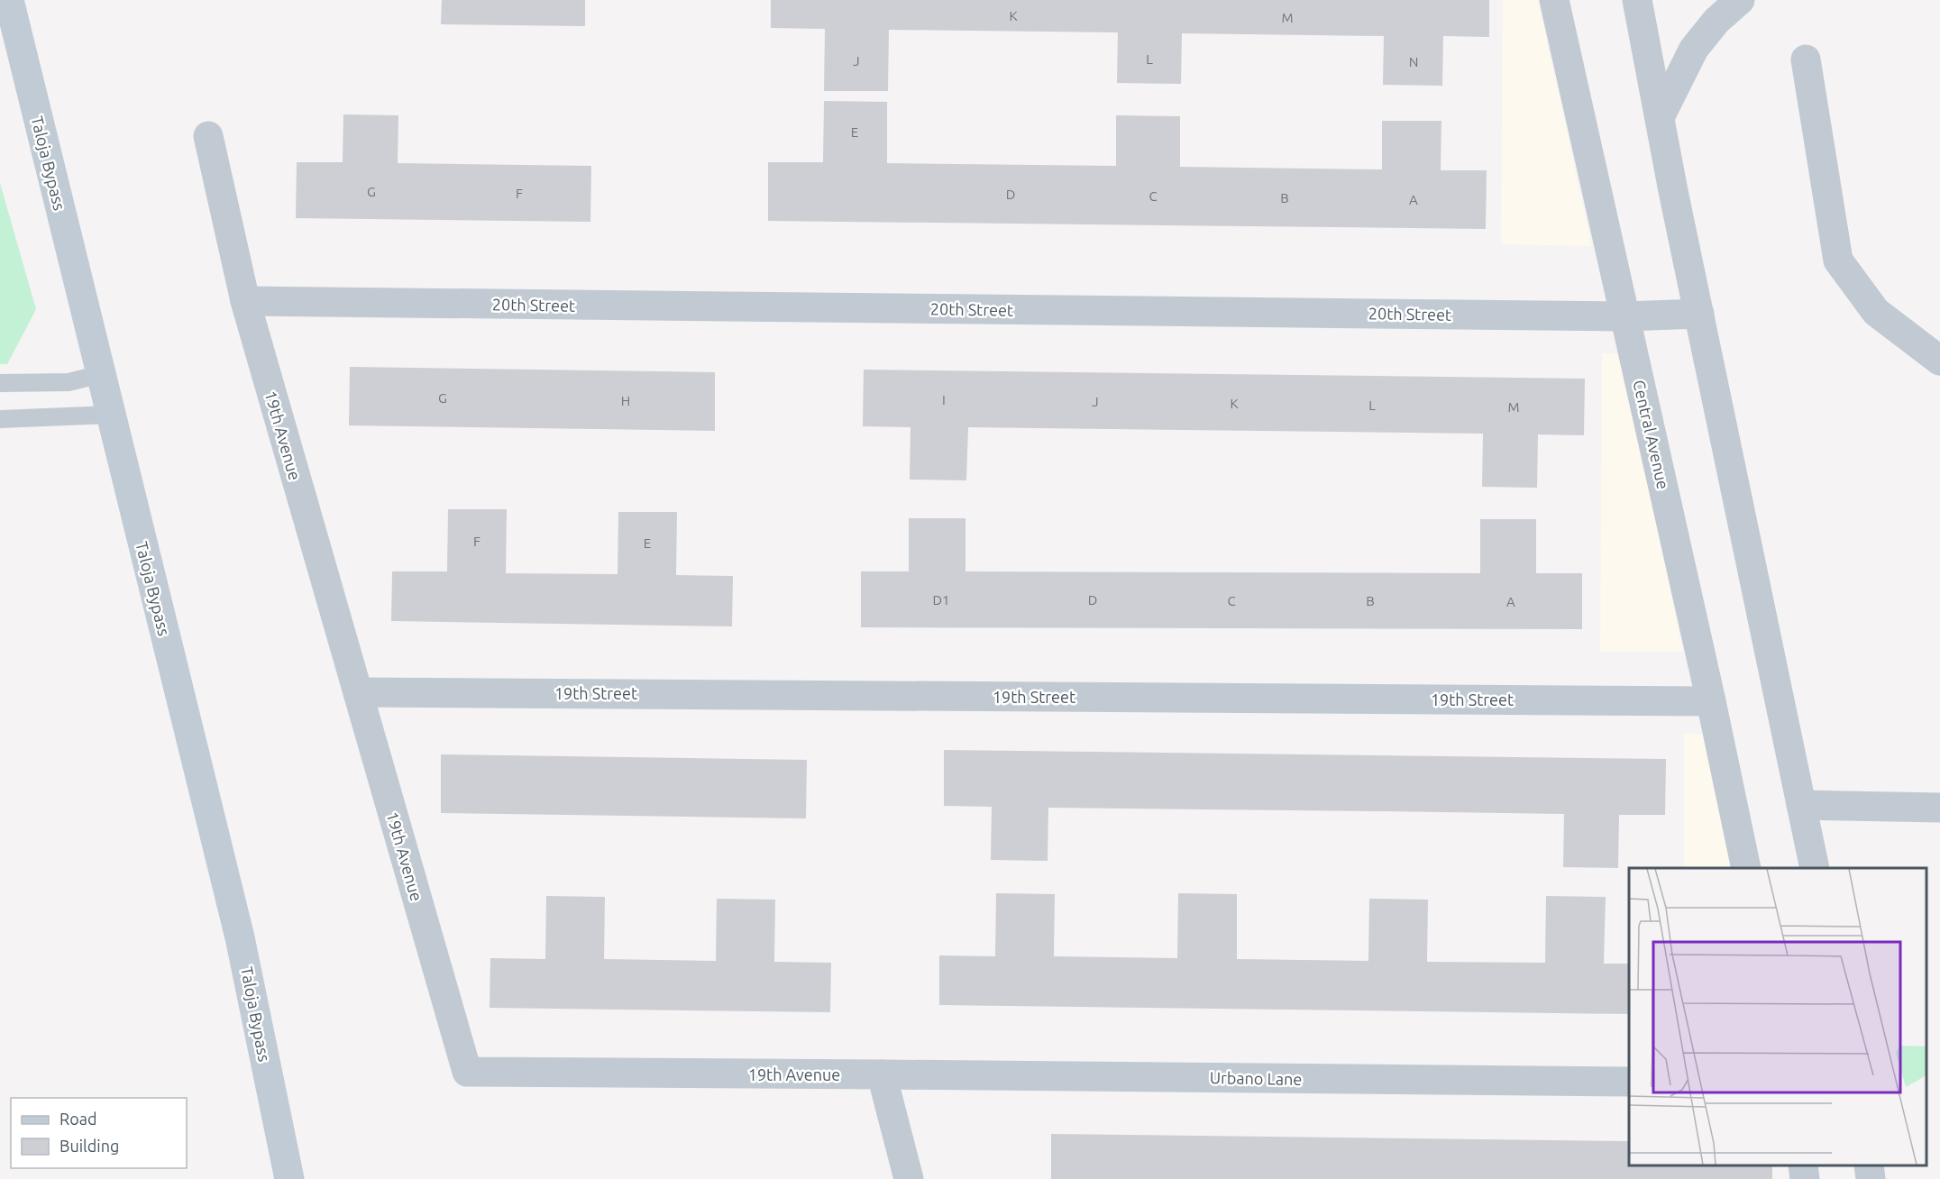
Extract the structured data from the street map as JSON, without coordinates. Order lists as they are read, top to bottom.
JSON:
{
  "streets": {
    "main road": ["Taloja Bypass"],
    "street": [
      "20th Street",
      "Central Avenue",
      "19th Avenue",
      "19th Street",
      "Urbano Lane"
    ]
  },
  "crossings": [
    ["20th Street", "Central Avenue"],
    ["20th Street", "19th Avenue"],
    ["Central Avenue", "19th Street"],
    ["19th Avenue", "19th Street"],
    ["19th Avenue", "Urbano Lane"]
  ],
  "house_numbers": [
    "K",
    "M",
    "L",
    "J",
    "N",
    "E",
    "G",
    "F",
    "D",
    "C",
    "B",
    "A",
    "G",
    "I",
    "H",
    "J",
    "K",
    "L",
    "M",
    "F",
    "E",
    "D1",
    "D",
    "C",
    "B",
    "A"
  ],
  "legend": ["Road", "Building"]
}
